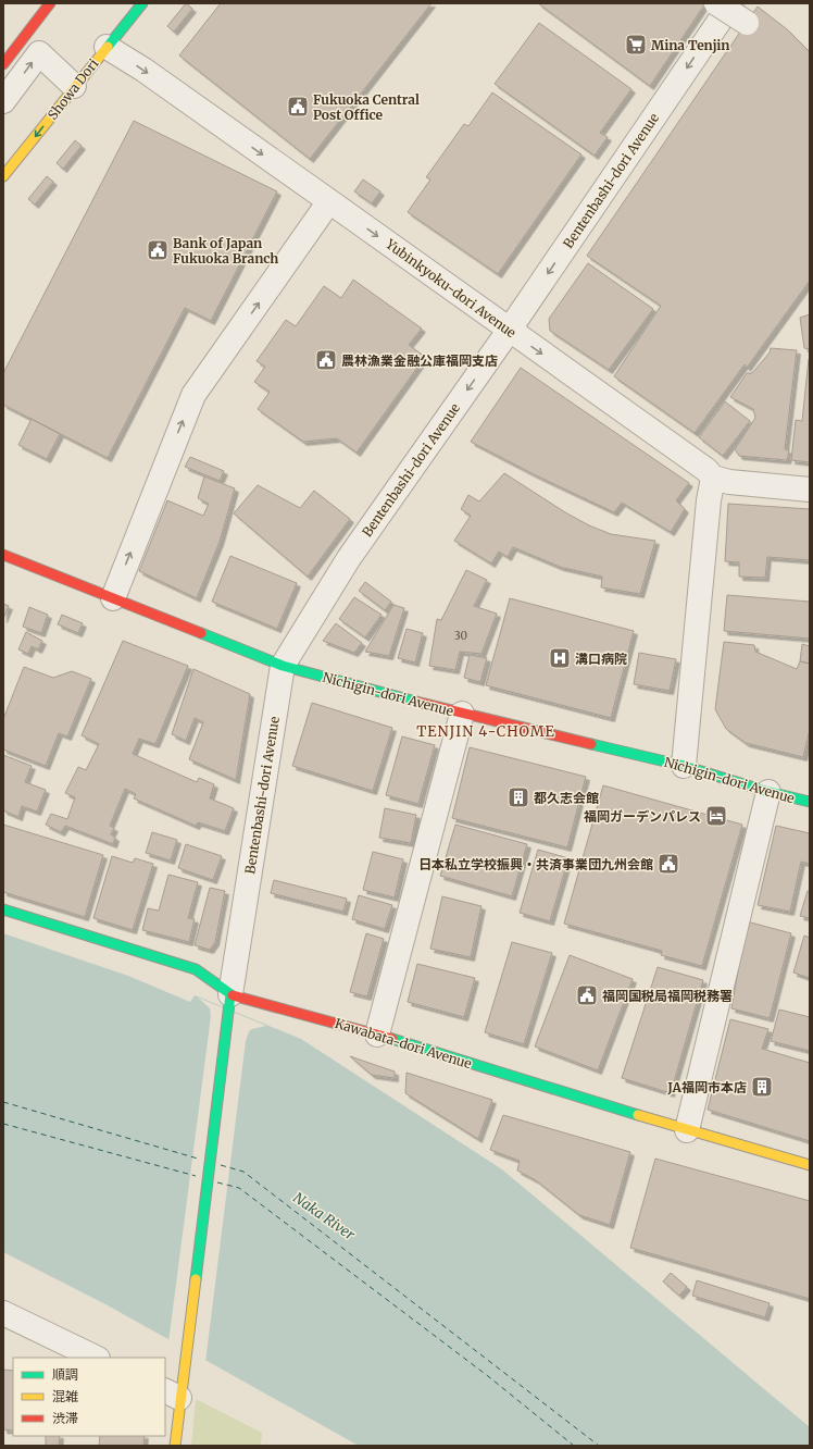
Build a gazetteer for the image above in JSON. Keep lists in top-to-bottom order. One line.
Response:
{"streets":{"street":["Showa Dori","Bentenbashi-dori Avenue","Yubinkyoku-dori Avenue","Nichigin-dori Avenue","Kawabata-dori Avenue"]},"crossings":[["Showa Dori","Yubinkyoku-dori Avenue"],["Bentenbashi-dori Avenue","Yubinkyoku-dori Avenue"],["Bentenbashi-dori Avenue","Nichigin-dori Avenue"],["Bentenbashi-dori Avenue","Kawabata-dori Avenue"]],"one_way":["Showa Dori","Bentenbashi-dori Avenue","Yubinkyoku-dori Avenue"],"districts":["TENJIN 4-CHOME"],"water":["Naka River"],"places":{"supermarket":["Mina Tenjin"],"public building":["Fukuoka Central Post Office","Bank of Japan Fukuoka Branch","農林漁業金融公庫福岡支店","日本私立学校振興・共済事業団九州会館","福岡国税局福岡税務署"],"hospital":["溝口病院"],"building":["都久志会館","JA福岡市本店"],"hotel":["福岡ガーデンパレス"]},"house_numbers":["30"],"legend":["順調","混雑","渋滞"]}
